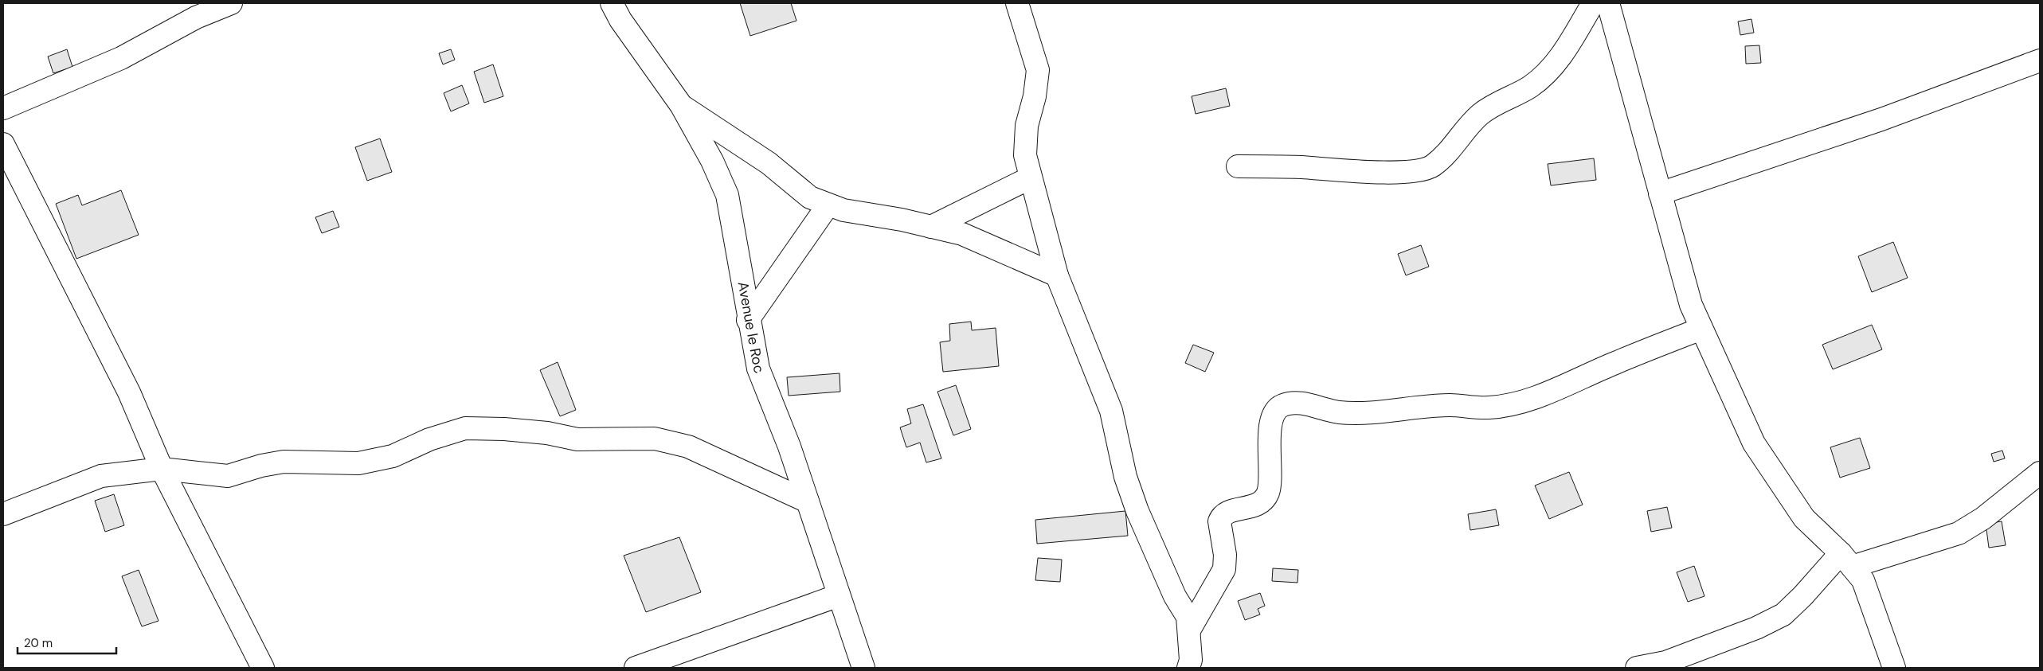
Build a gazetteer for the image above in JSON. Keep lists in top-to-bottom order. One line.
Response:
{"streets":{"street":["Avenue le Roc"]},"scale_bar":"20 m"}
